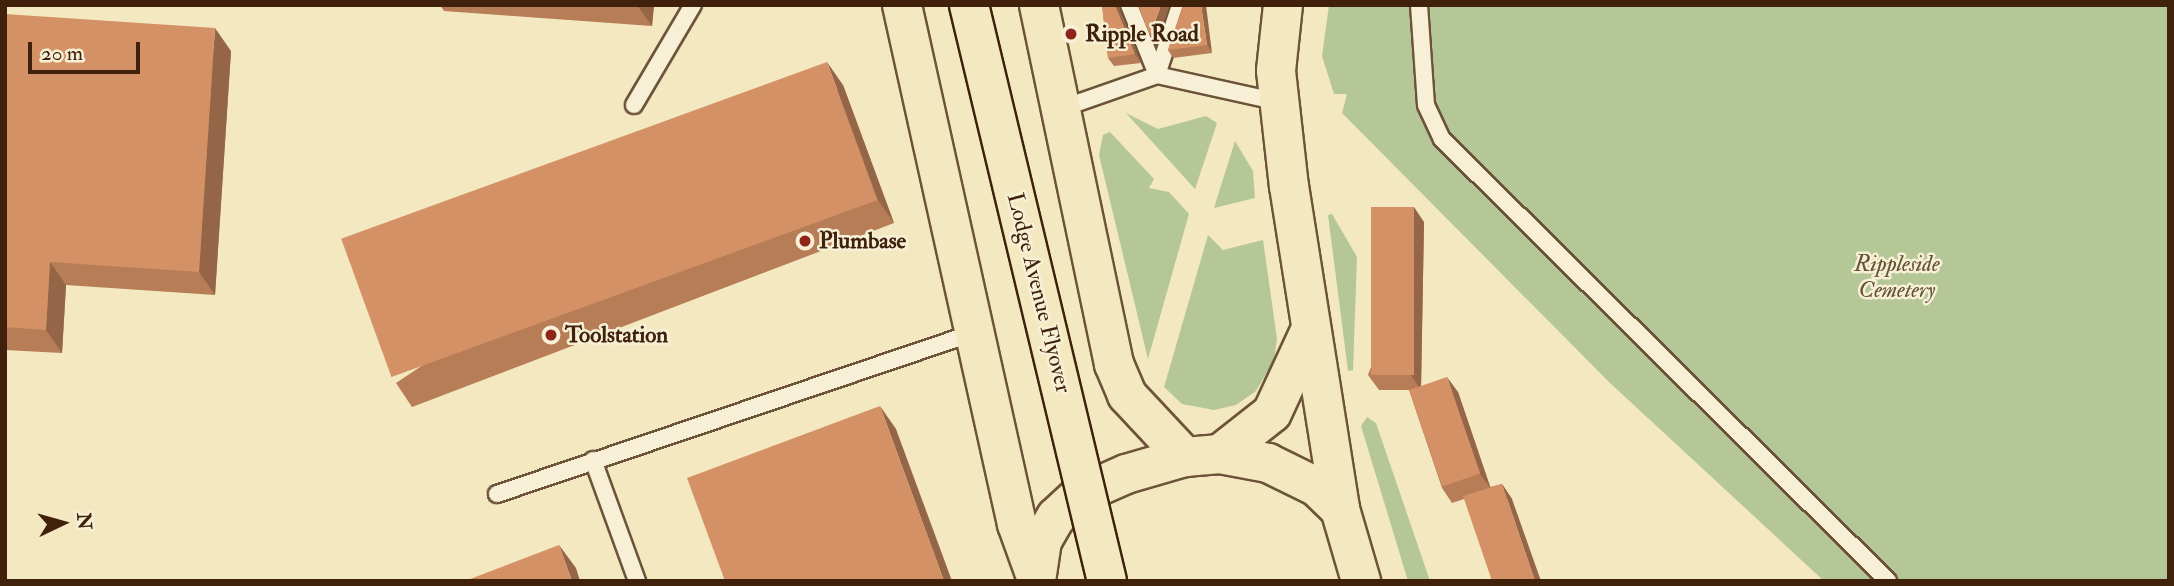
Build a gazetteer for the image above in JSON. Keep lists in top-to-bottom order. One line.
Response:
{"streets":{"main road":["Lodge Avenue Flyover"]},"parks":["Rippleside Cemetery"],"places":["Ripple Road","Plumbase","Toolstation"],"scale_bar":"20 m","north":"right"}
